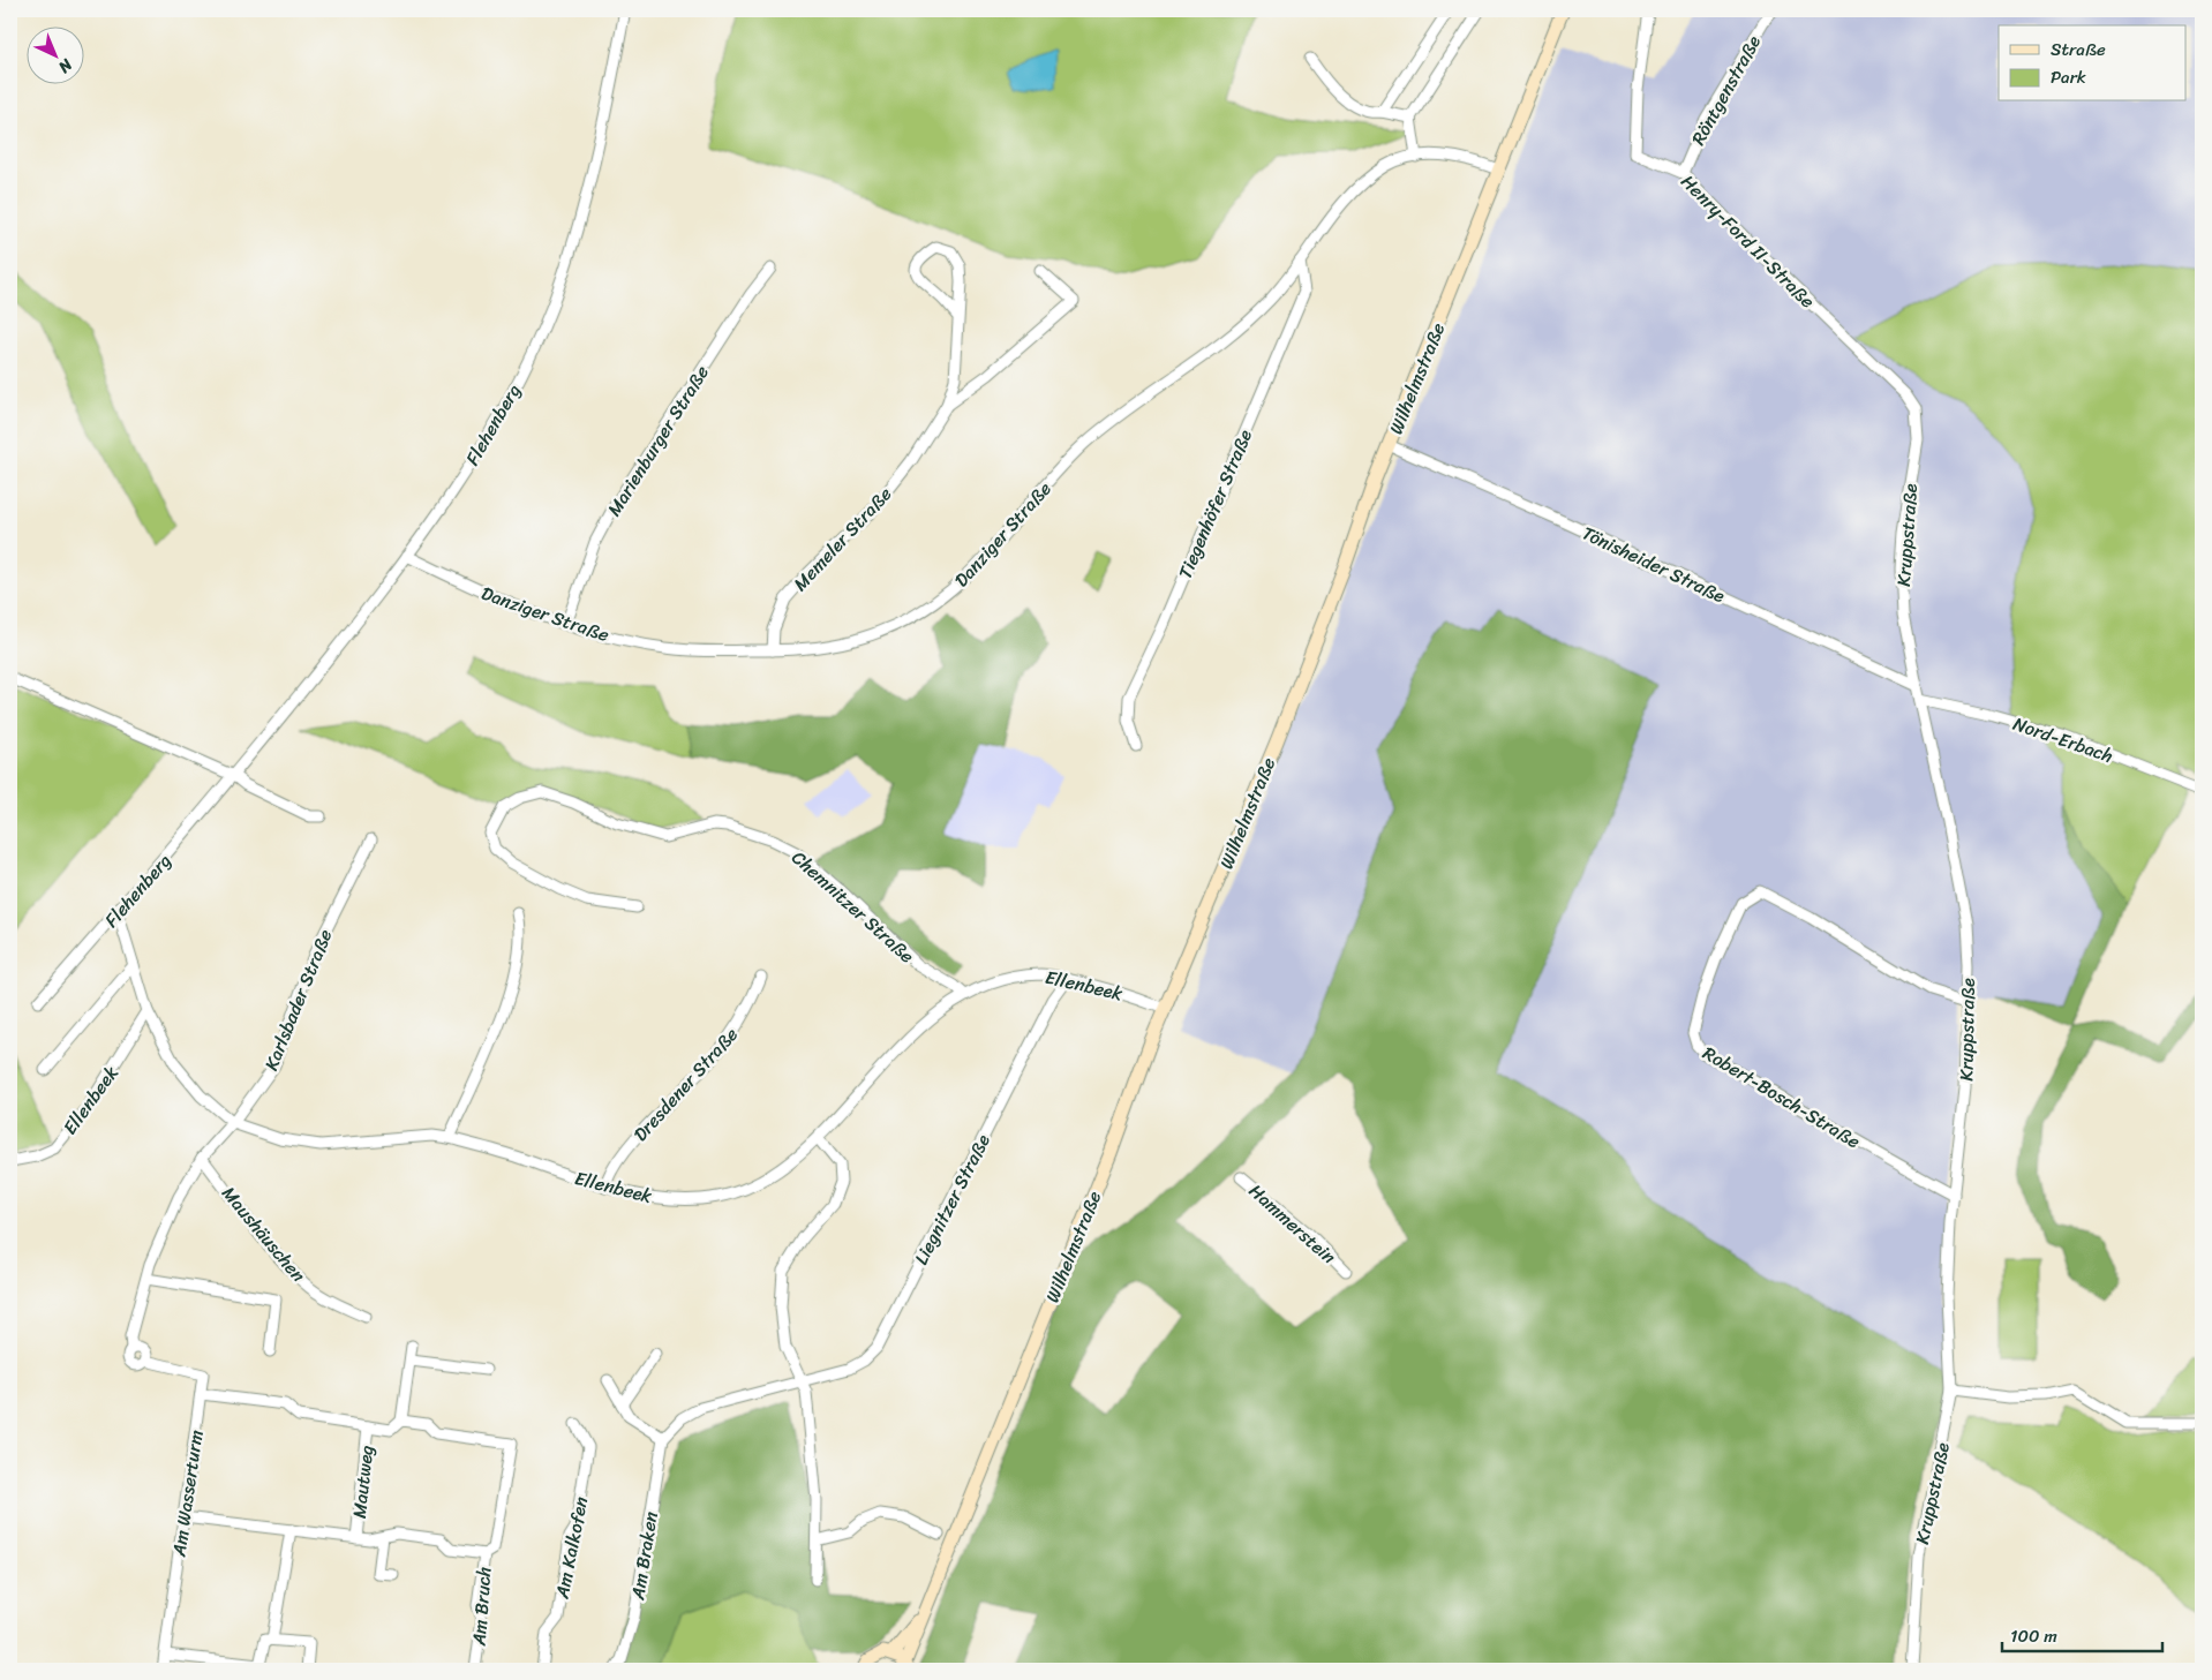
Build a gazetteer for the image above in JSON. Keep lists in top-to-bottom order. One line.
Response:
{"streets":{"main road":["Wilhelmstraße"],"street":["Röntgenstraße","Henry-Ford II-Straße","Flehenberg","Marienburger Straße","Tiegenhöfer Straße","Danziger Straße","Kruppstraße","Memeler Straße","Tönisheider Straße","Nord-Erbach","Chemnitzer Straße","Ellenbeek","Karlsbader Straße","Dresdener Straße","Robert-Bosch-Straße","Liegnitzer Straße","Hammerstein","Maushäuschen","Mautweg","Am Wasserturm","Am Kalkofen","Am Braken","Am Bruch"]},"crossings":[["Röntgenstraße","Henry-Ford II-Straße"],["Henry-Ford II-Straße","Kruppstraße"],["Wilhelmstraße","Danziger Straße"],["Wilhelmstraße","Tönisheider Straße"],["Wilhelmstraße","Ellenbeek"],["Flehenberg","Danziger Straße"],["Flehenberg","Ellenbeek"],["Marienburger Straße","Danziger Straße"],["Tiegenhöfer Straße","Danziger Straße"],["Danziger Straße","Memeler Straße"],["Kruppstraße","Tönisheider Straße"],["Kruppstraße","Nord-Erbach"],["Kruppstraße","Robert-Bosch-Straße"],["Chemnitzer Straße","Ellenbeek"],["Ellenbeek","Karlsbader Straße"],["Ellenbeek","Dresdener Straße"],["Ellenbeek","Liegnitzer Straße"],["Mautweg","Am Wasserturm"],["Mautweg","Am Bruch"]],"legend":["Straße","Park"],"scale_bar":"100 m","north":"bottom right"}
